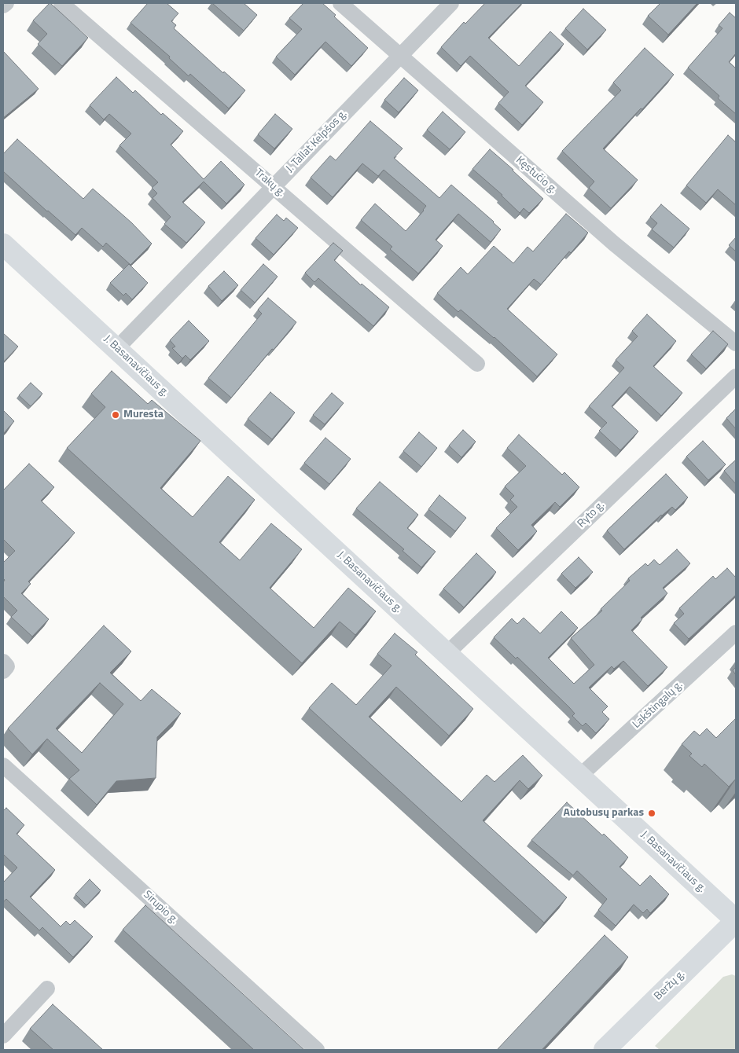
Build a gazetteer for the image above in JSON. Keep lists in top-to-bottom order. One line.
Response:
{"streets":{"main road":["J. Basanavičiaus g.","Beržų g."],"street":["J. Tallat Kelpšos g.","Kęstučio g.","Trakų g.","Ryto g.","Lakštingalų g.","Sirupio g."]},"crossings":[["J. Tallat Kelpšos g.","Kęstučio g."],["J. Tallat Kelpšos g.","Trakų g."],["J. Tallat Kelpšos g.","J. Basanavičiaus g."],["J. Basanavičiaus g.","Ryto g."],["J. Basanavičiaus g.","Lakštingalų g."],["J. Basanavičiaus g.","Beržų g."]],"places":["Muresta","Autobusų parkas"]}
